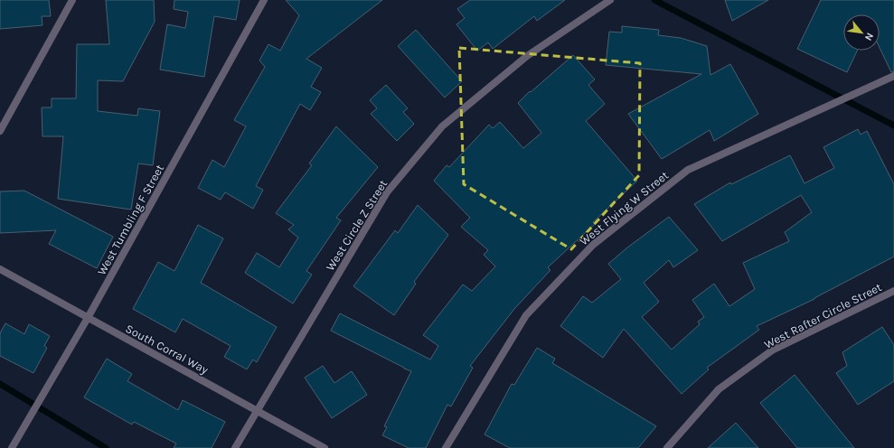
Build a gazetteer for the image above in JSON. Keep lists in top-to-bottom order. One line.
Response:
{"streets":{"street":["West Flying W Street","West Tumbling F Street","West Circle Z Street","West Rafter Circle Street","South Corral Way"]},"crossings":[["West Tumbling F Street","South Corral Way"],["West Circle Z Street","South Corral Way"]],"north":"bottom right"}
